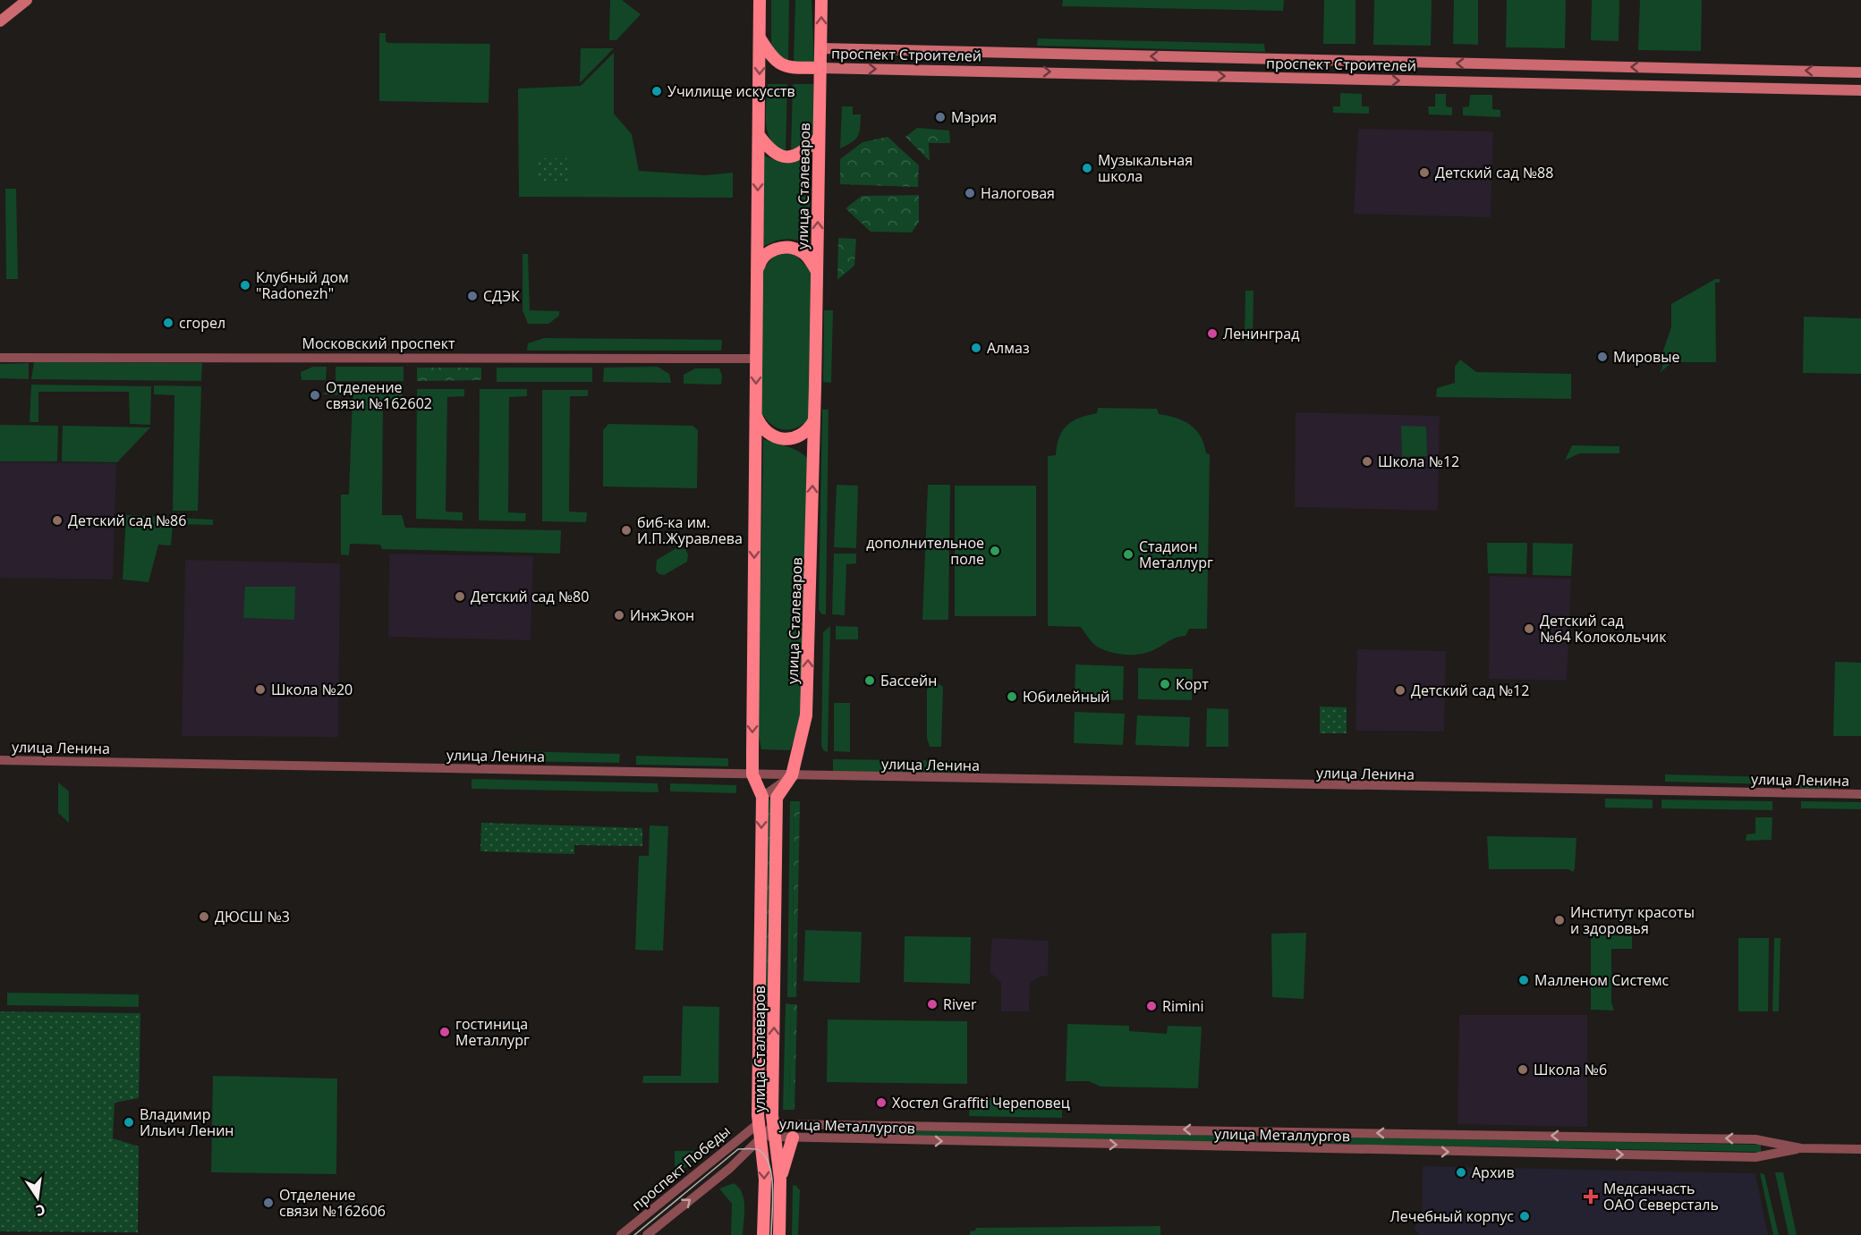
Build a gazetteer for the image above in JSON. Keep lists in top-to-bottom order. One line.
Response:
{"streets":{"main road":["проспект Строителей","улица Сталеваров"],"street":["Московский проспект","улица Ленина","улица Металлургов","проспект Победы"]},"crossings":[["проспект Строителей","улица Сталеваров"],["улица Сталеваров","Московский проспект"],["улица Сталеваров","улица Ленина"],["улица Сталеваров","улица Металлургов"],["улица Сталеваров","проспект Победы"],["улица Металлургов","проспект Победы"]],"places":{"other":["Училище искусств","Мэрия","Музыкальная школа","Детский сад №88","Налоговая","Клубный дом \"Radonezh\"","СДЭК","сгорел","Ленинград","Алмаз","Мировые","Отделение связи №162602","Школа №12","Детский сад №86","биб-ка им. И.П.Журавлева","дополнительное поле","Стадион Металлург","Детский сад №80","ИнжЭкон","Детский сад №64 Колокольчик","Бассейн","Корт","Школа №20","Детский сад №12","Юбилейный","ДЮСШ №3","Институт красоты и здоровья","Малленом Системс","River","Rimini","гостиница Металлург","Школа №6","Хостел Graffiti Череповец","Владимир Ильич Ленин","Архив","Отделение связи №162606","Лечебный корпус"],"health":["Медсанчасть ОАО Северсталь"]},"north":"bottom"}
